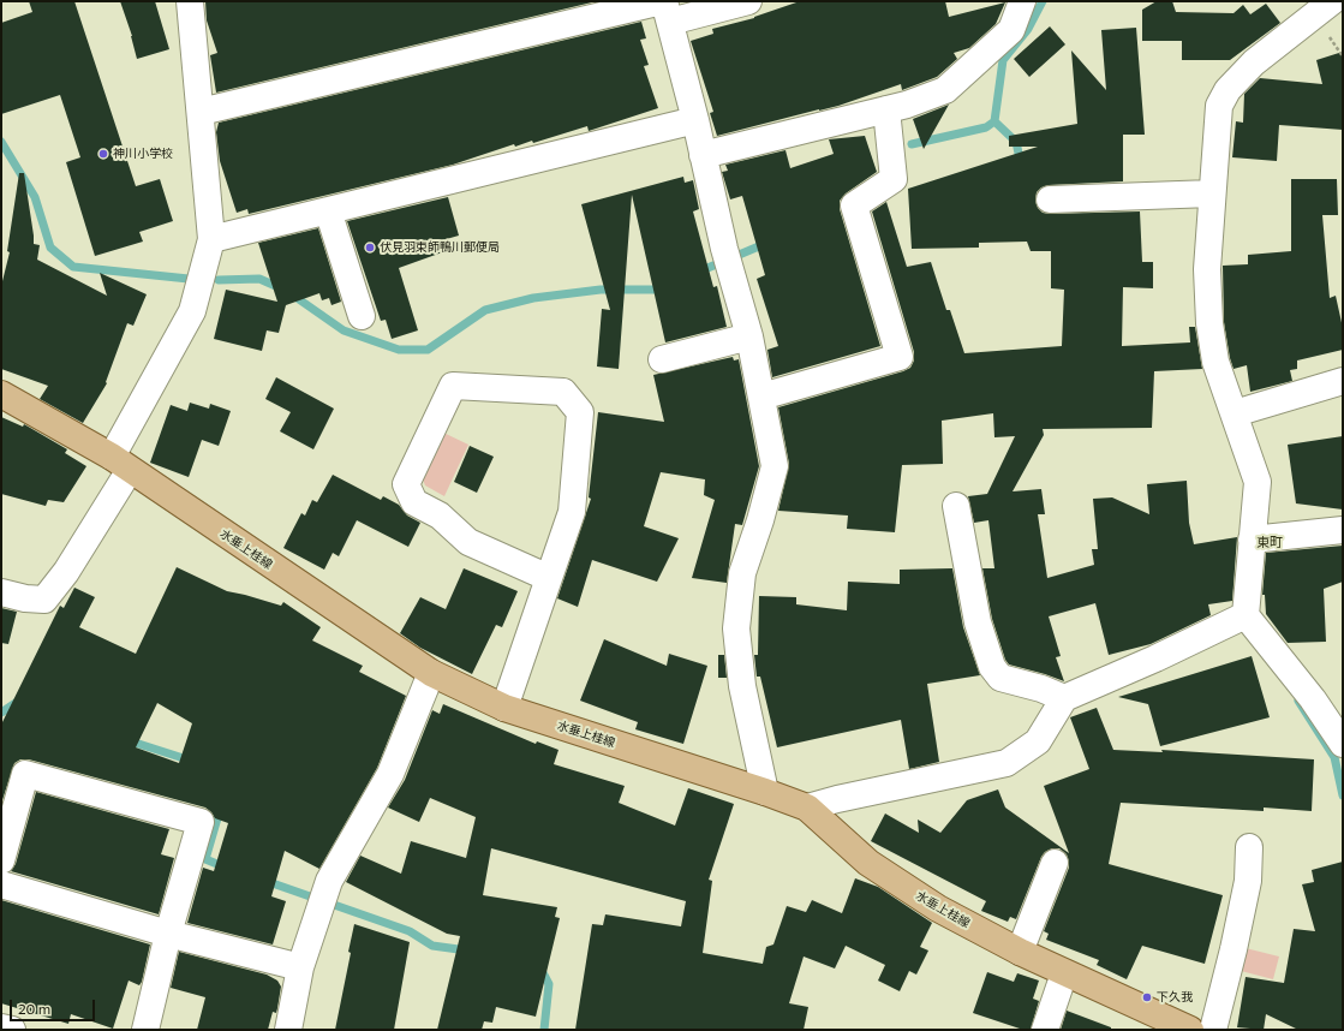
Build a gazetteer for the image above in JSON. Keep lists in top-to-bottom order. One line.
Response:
{"streets":{"main road":["水垂上桂線"]},"districts":["東町"],"places":["神川小学校","伏見羽束師鴨川郵便局","下久我"],"scale_bar":"20 m"}
